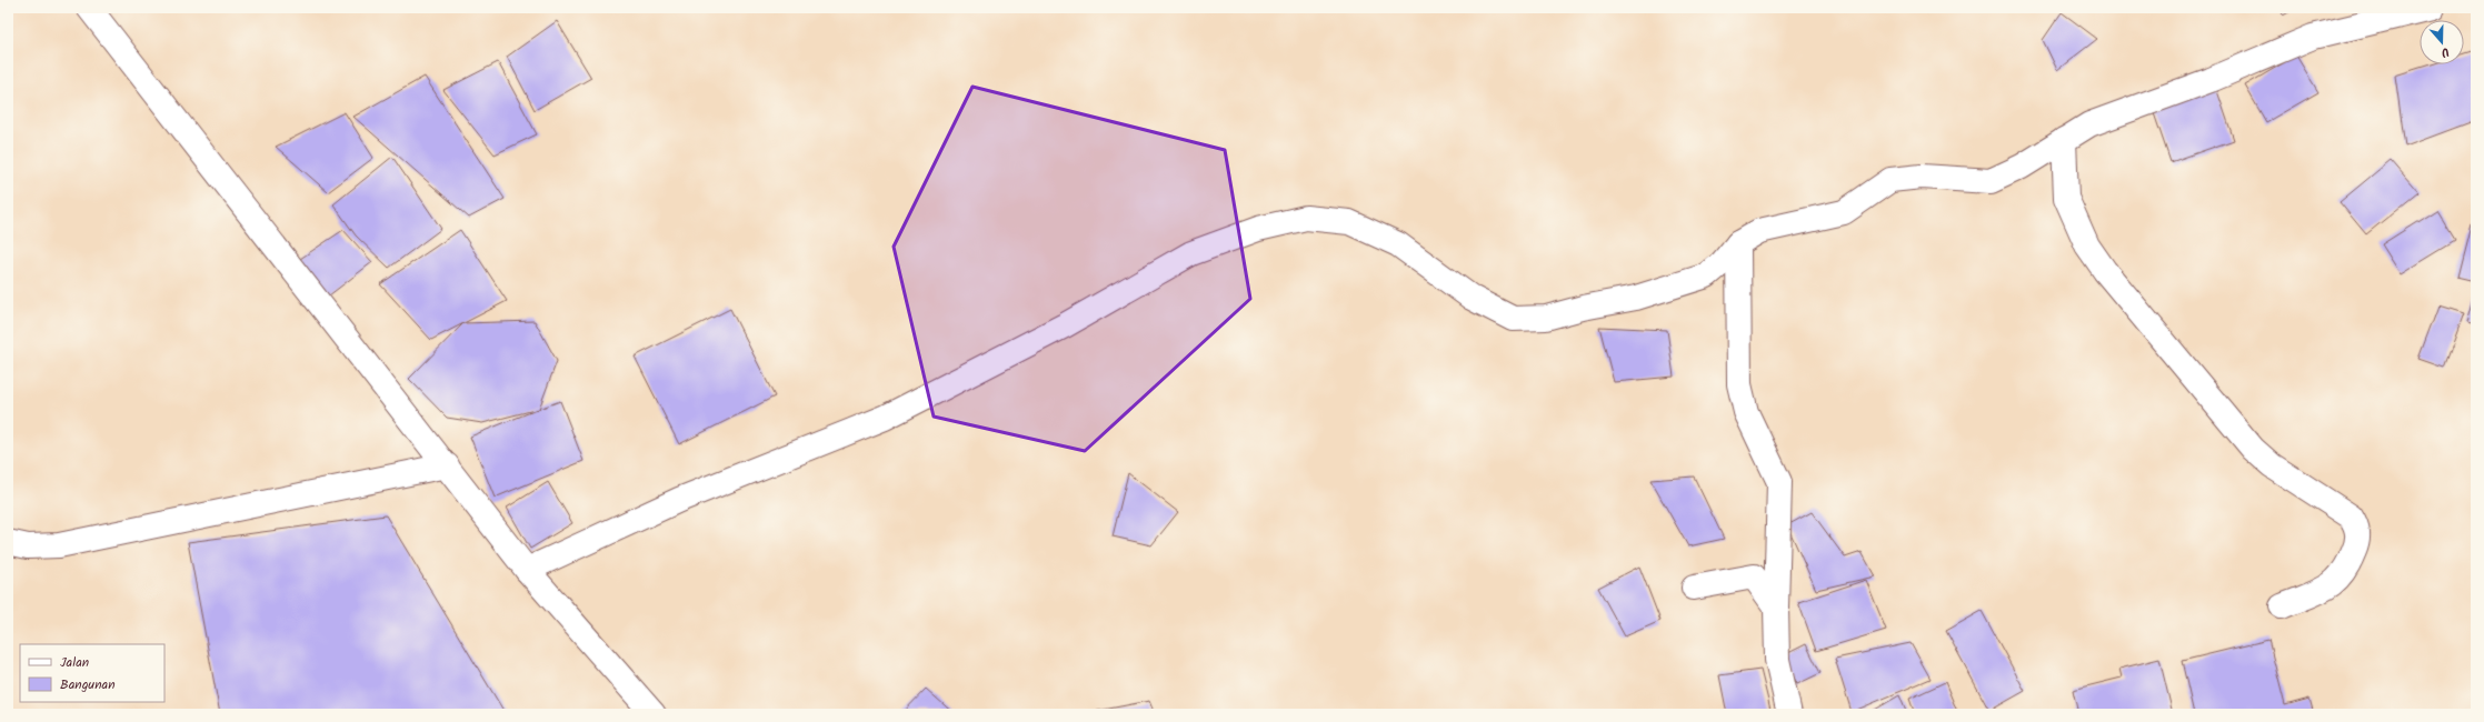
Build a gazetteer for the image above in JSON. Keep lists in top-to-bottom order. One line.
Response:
{"legend":["Jalan","Bangunan"],"north":"bottom"}
